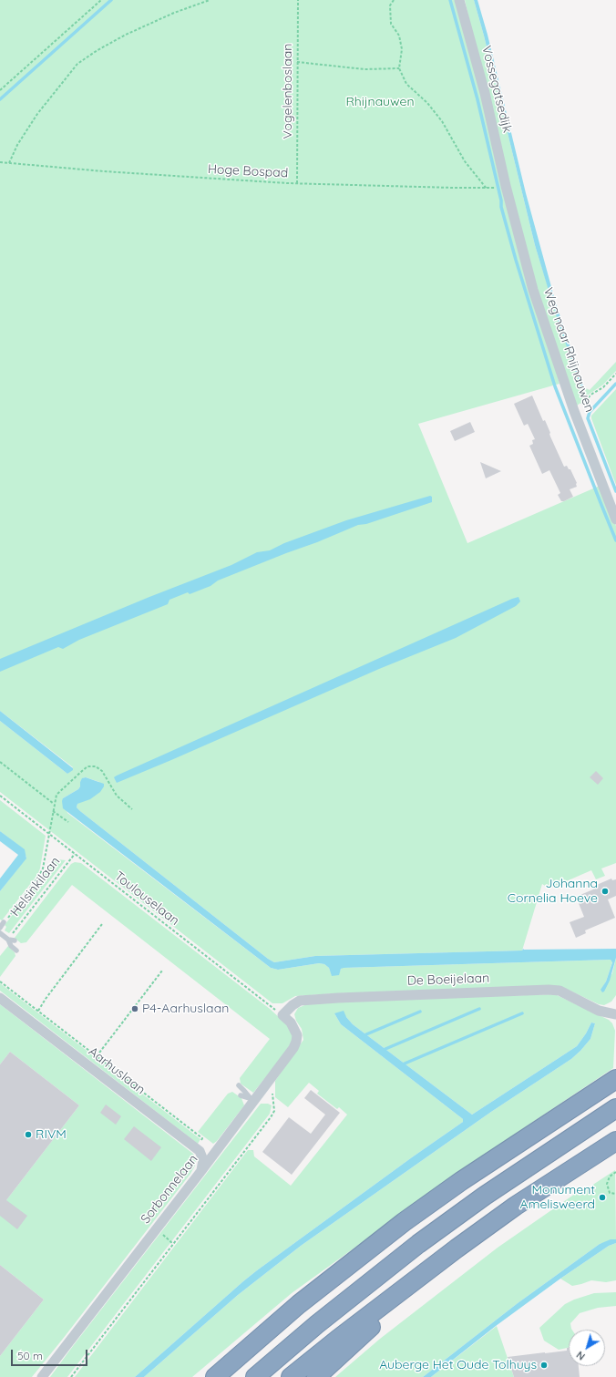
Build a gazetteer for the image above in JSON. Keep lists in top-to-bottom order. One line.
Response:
{"streets":{"street":["Vossegatsedijk","Weg naar Rhijnauwen","De Boeijelaan","Aarhuslaan","Sorbonnelaan"],"lane":["Helsinkilaan"],"path":["Vogelenboslaan","Hoge Bospad","Toulouselaan"]},"crossings":[["Vossegatsedijk","Weg naar Rhijnauwen"],["Vogelenboslaan","Hoge Bospad"],["Helsinkilaan","Toulouselaan"],["Toulouselaan","De Boeijelaan"],["Toulouselaan","Sorbonnelaan"],["De Boeijelaan","Sorbonnelaan"],["Aarhuslaan","Sorbonnelaan"]],"parks":["Rhijnauwen"],"places":["Johanna Cornelia Hoeve","P4-Aarhuslaan","RIVM","Monument Amelisweerd","Auberge Het Oude Tolhuys"],"scale_bar":"50 m","north":"bottom left"}
